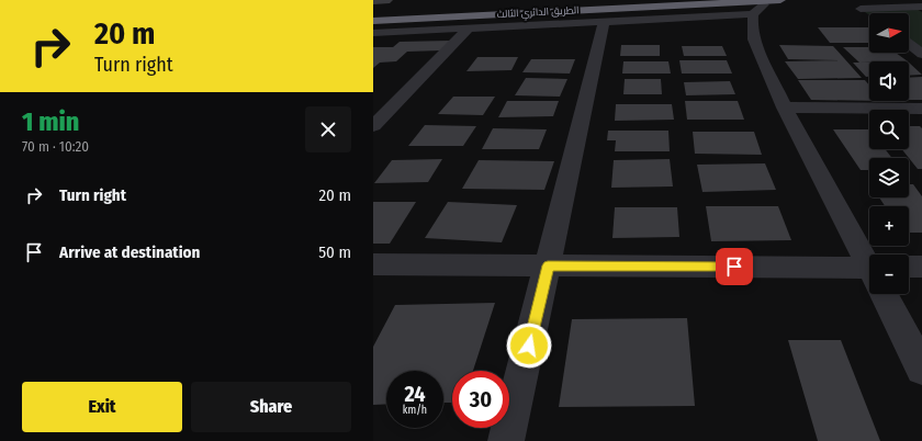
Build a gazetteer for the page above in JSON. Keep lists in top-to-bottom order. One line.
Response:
{"streets":{"highway":["الطريق الدائري الثالث"]},"north":"right","page":{"turn":["20 m","Turn right"],"map_buttons":["+","−"],"heading":["1 min","70 m · 10:20"],"list":[{"name":"Turn right","value":"20 m"},{"name":"Arrive at destination","value":"50 m"}],"speed":"24 km/h","limit":"30","buttons":["Exit","Share"]}}
